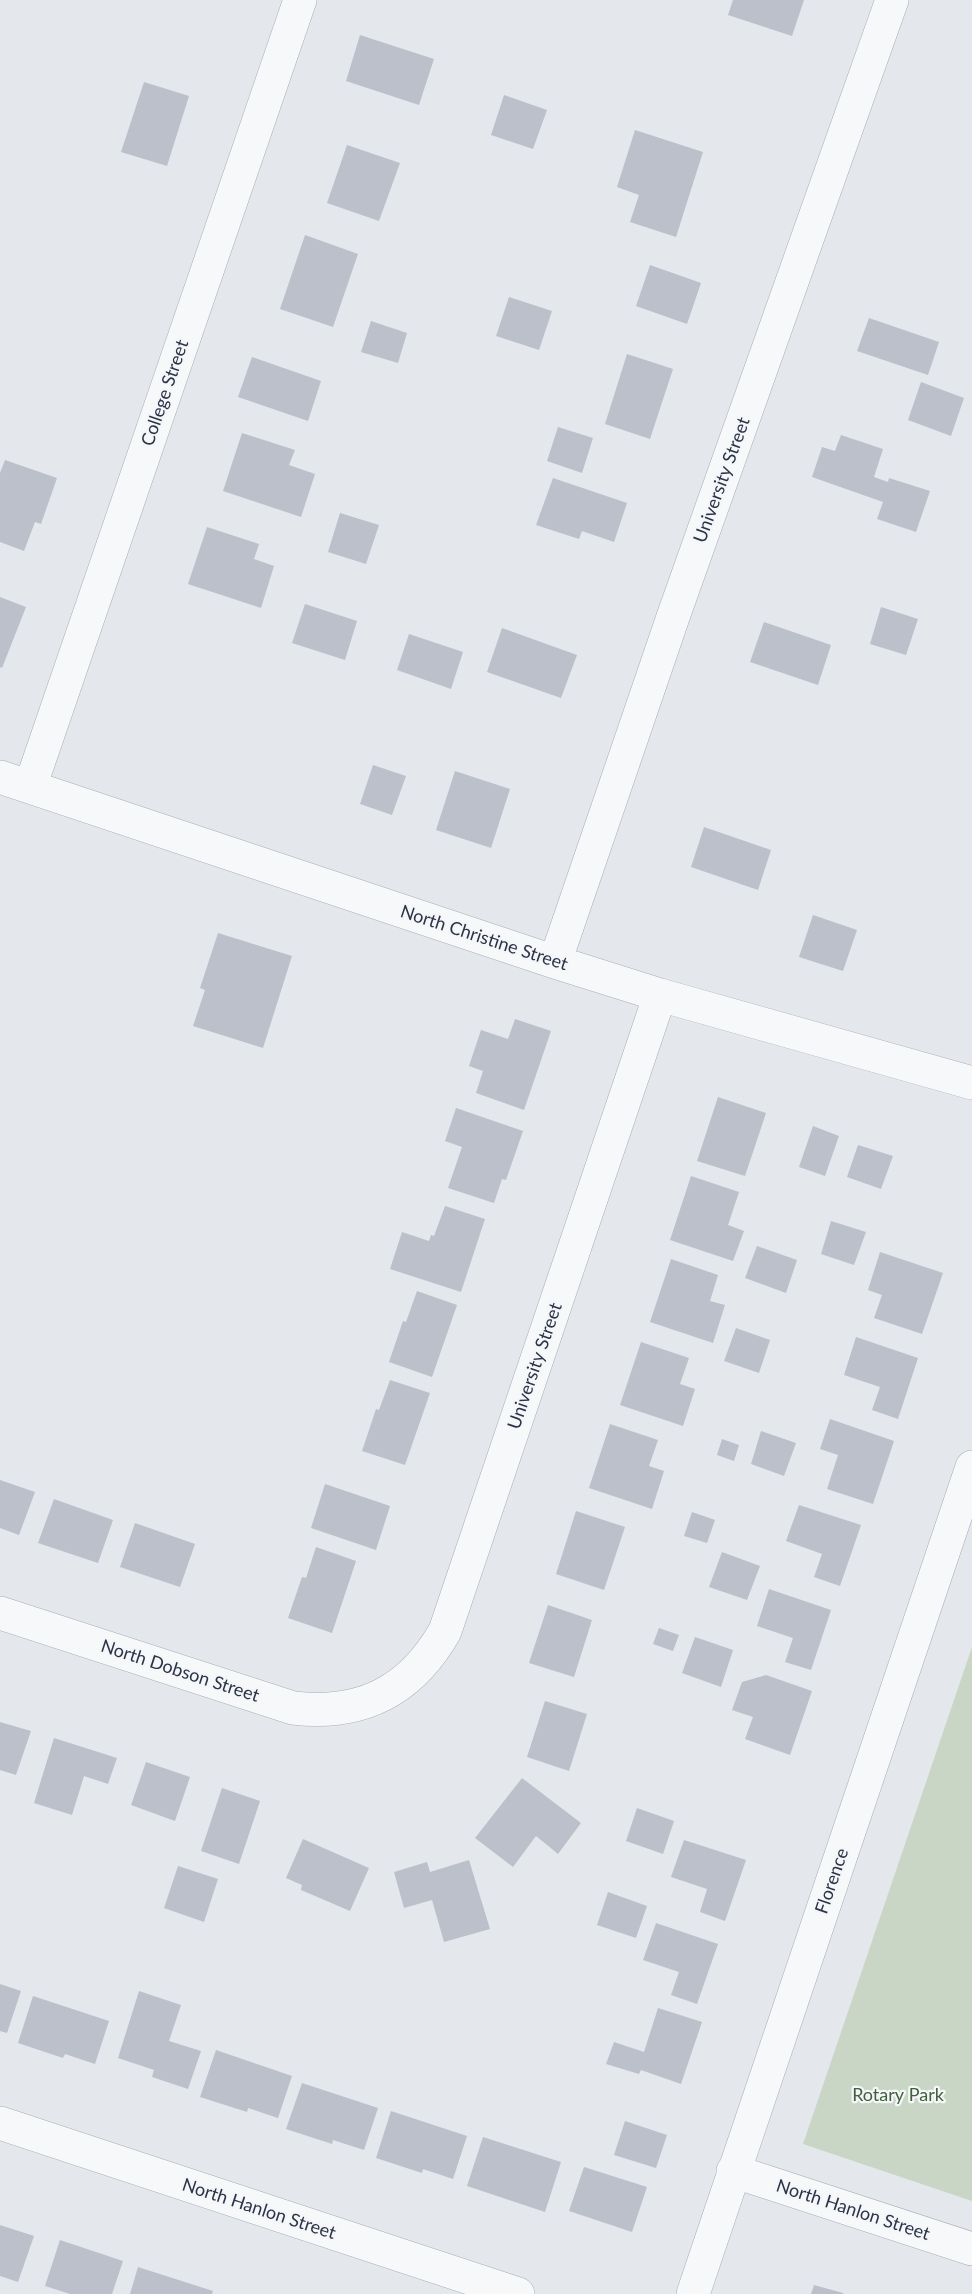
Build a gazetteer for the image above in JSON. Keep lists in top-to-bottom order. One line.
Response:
{"streets":{"street":["College Street","University Street","North Christine Street","North Dobson Street","Florence","North Hanlon Street"]},"crossings":[["College Street","North Christine Street"],["University Street","North Christine Street"],["University Street","North Dobson Street"],["Florence","North Hanlon Street"]],"parks":["Rotary Park"]}
